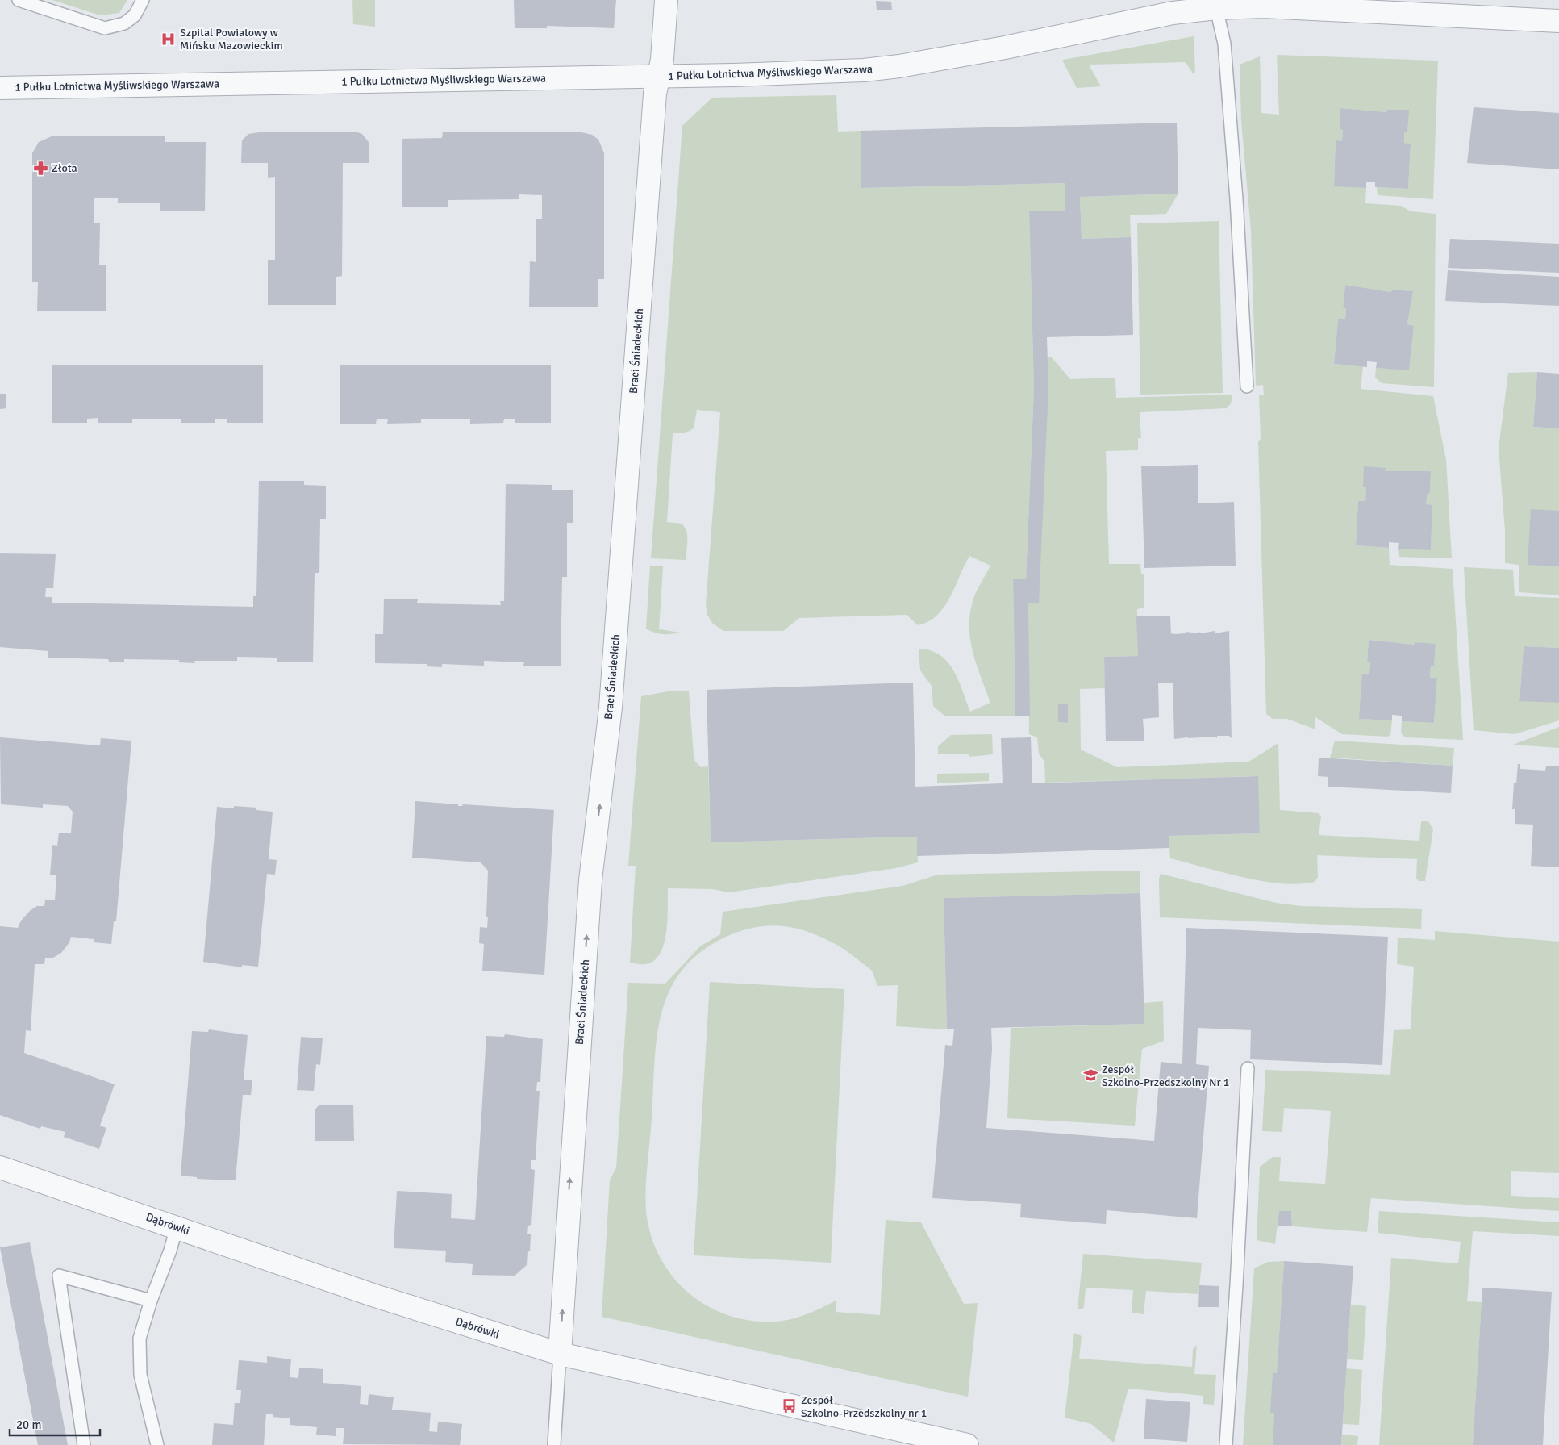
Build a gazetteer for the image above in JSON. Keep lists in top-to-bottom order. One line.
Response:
{"streets":{"street":["1 Pułku Lotnictwa Myśliwskiego Warszawa","Braci Śniadeckich","Dąbrówki"]},"crossings":[["1 Pułku Lotnictwa Myśliwskiego Warszawa","Braci Śniadeckich"],["Braci Śniadeckich","Dąbrówki"]],"one_way":["Braci Śniadeckich"],"places":{"hospital":["Szpital Powiatowy w Mińsku Mazowieckim"],"pharmacy":["Złota"],"school or university":["Zespół Szkolno-Przedszkolny Nr 1"],"bus stop":["Zespół Szkolno-Przedszkolny nr 1"]},"scale_bar":"20 m"}
